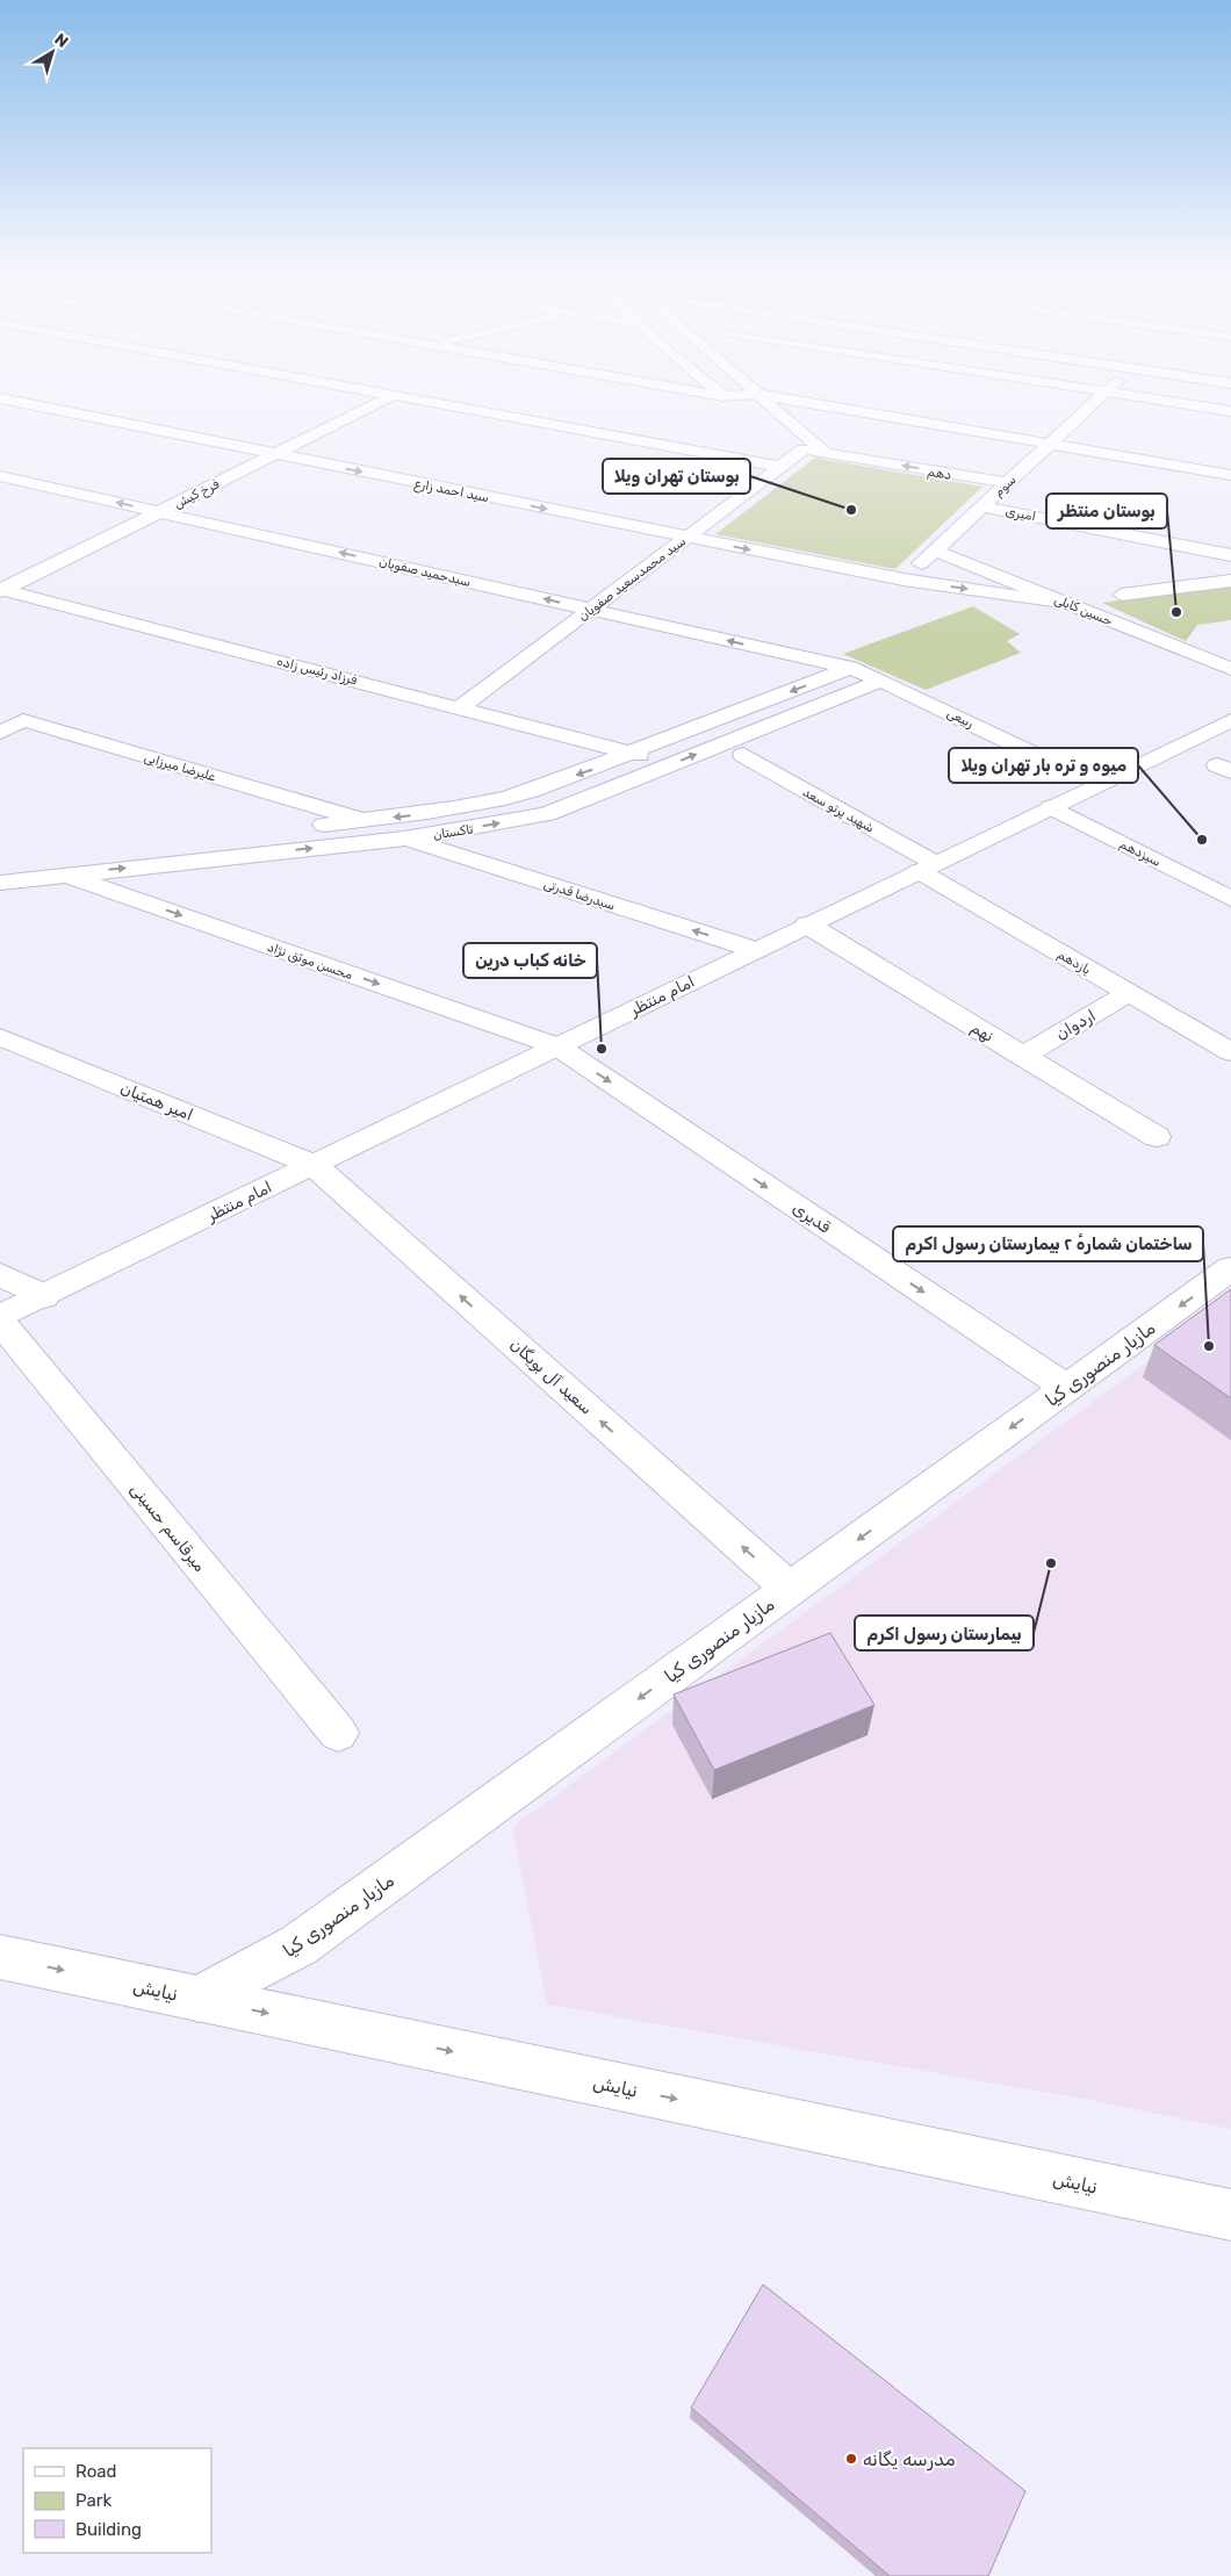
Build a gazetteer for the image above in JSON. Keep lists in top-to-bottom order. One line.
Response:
{"streets":{"main road":["دهم","سوم","سید احمد زارع","فرخ کیش","امیری","سیدحمید صفویان","سید محمدسعید صفویان","حسین کابلی","فرزاد رئیس زاده","ربیعی","علیرضا میرزایی","شهید پرتو سعد","تاکستان","سیزدهم","سیدرضا قدرتی","محسن موثق نژاد","یازدهم","امام منتظر","اردوان","نهم","امیر همتیان","قدیری","مازیار منصوری کیا","سعید آل بویگان","میرقاسم حسینی","نیایش"]},"crossings":[["دهم","سوم"],["دهم","سید محمدسعید صفویان"],["سوم","سید احمد زارع"],["سوم","امیری"],["سوم","حسین کابلی"],["سید احمد زارع","فرخ کیش"],["سید احمد زارع","سید محمدسعید صفویان"],["سید احمد زارع","حسین کابلی"],["فرخ کیش","سیدحمید صفویان"],["فرخ کیش","فرزاد رئیس زاده"],["سیدحمید صفویان","سید محمدسعید صفویان"],["سیدحمید صفویان","ربیعی"],["سیدحمید صفویان","تاکستان"],["سید محمدسعید صفویان","فرزاد رئیس زاده"],["فرزاد رئیس زاده","تاکستان"],["ربیعی","تاکستان"],["علیرضا میرزایی","تاکستان"],["شهید پرتو سعد","یازدهم"],["شهید پرتو سعد","امام منتظر"],["تاکستان","سیدرضا قدرتی"],["تاکستان","محسن موثق نژاد"],["سیزدهم","امام منتظر"],["سیدرضا قدرتی","امام منتظر"],["محسن موثق نژاد","امام منتظر"],["محسن موثق نژاد","قدیری"],["یازدهم","امام منتظر"],["یازدهم","اردوان"],["امام منتظر","نهم"],["امام منتظر","امیر همتیان"],["امام منتظر","قدیری"],["امام منتظر","سعید آل بویگان"],["امام منتظر","میرقاسم حسینی"],["اردوان","نهم"],["امیر همتیان","سعید آل بویگان"],["قدیری","مازیار منصوری کیا"],["مازیار منصوری کیا","سعید آل بویگان"],["مازیار منصوری کیا","نیایش"]],"one_way":["سیدرضا قدرتی","محسن موثق نژاد","قدیری","مازیار منصوری کیا","سعید آل بویگان","نیایش"],"places":["بوستان تهران ویلا","بوستان منتظر","میوه و تره بار تهران ویلا","خانه کباب درین","ساختمان شمارهٔ ۲ بیمارستان رسول اکرم","بیمارستان رسول اکرم","مدرسه یگانه"],"legend":["Road","Park","Building"],"north":"top right"}
